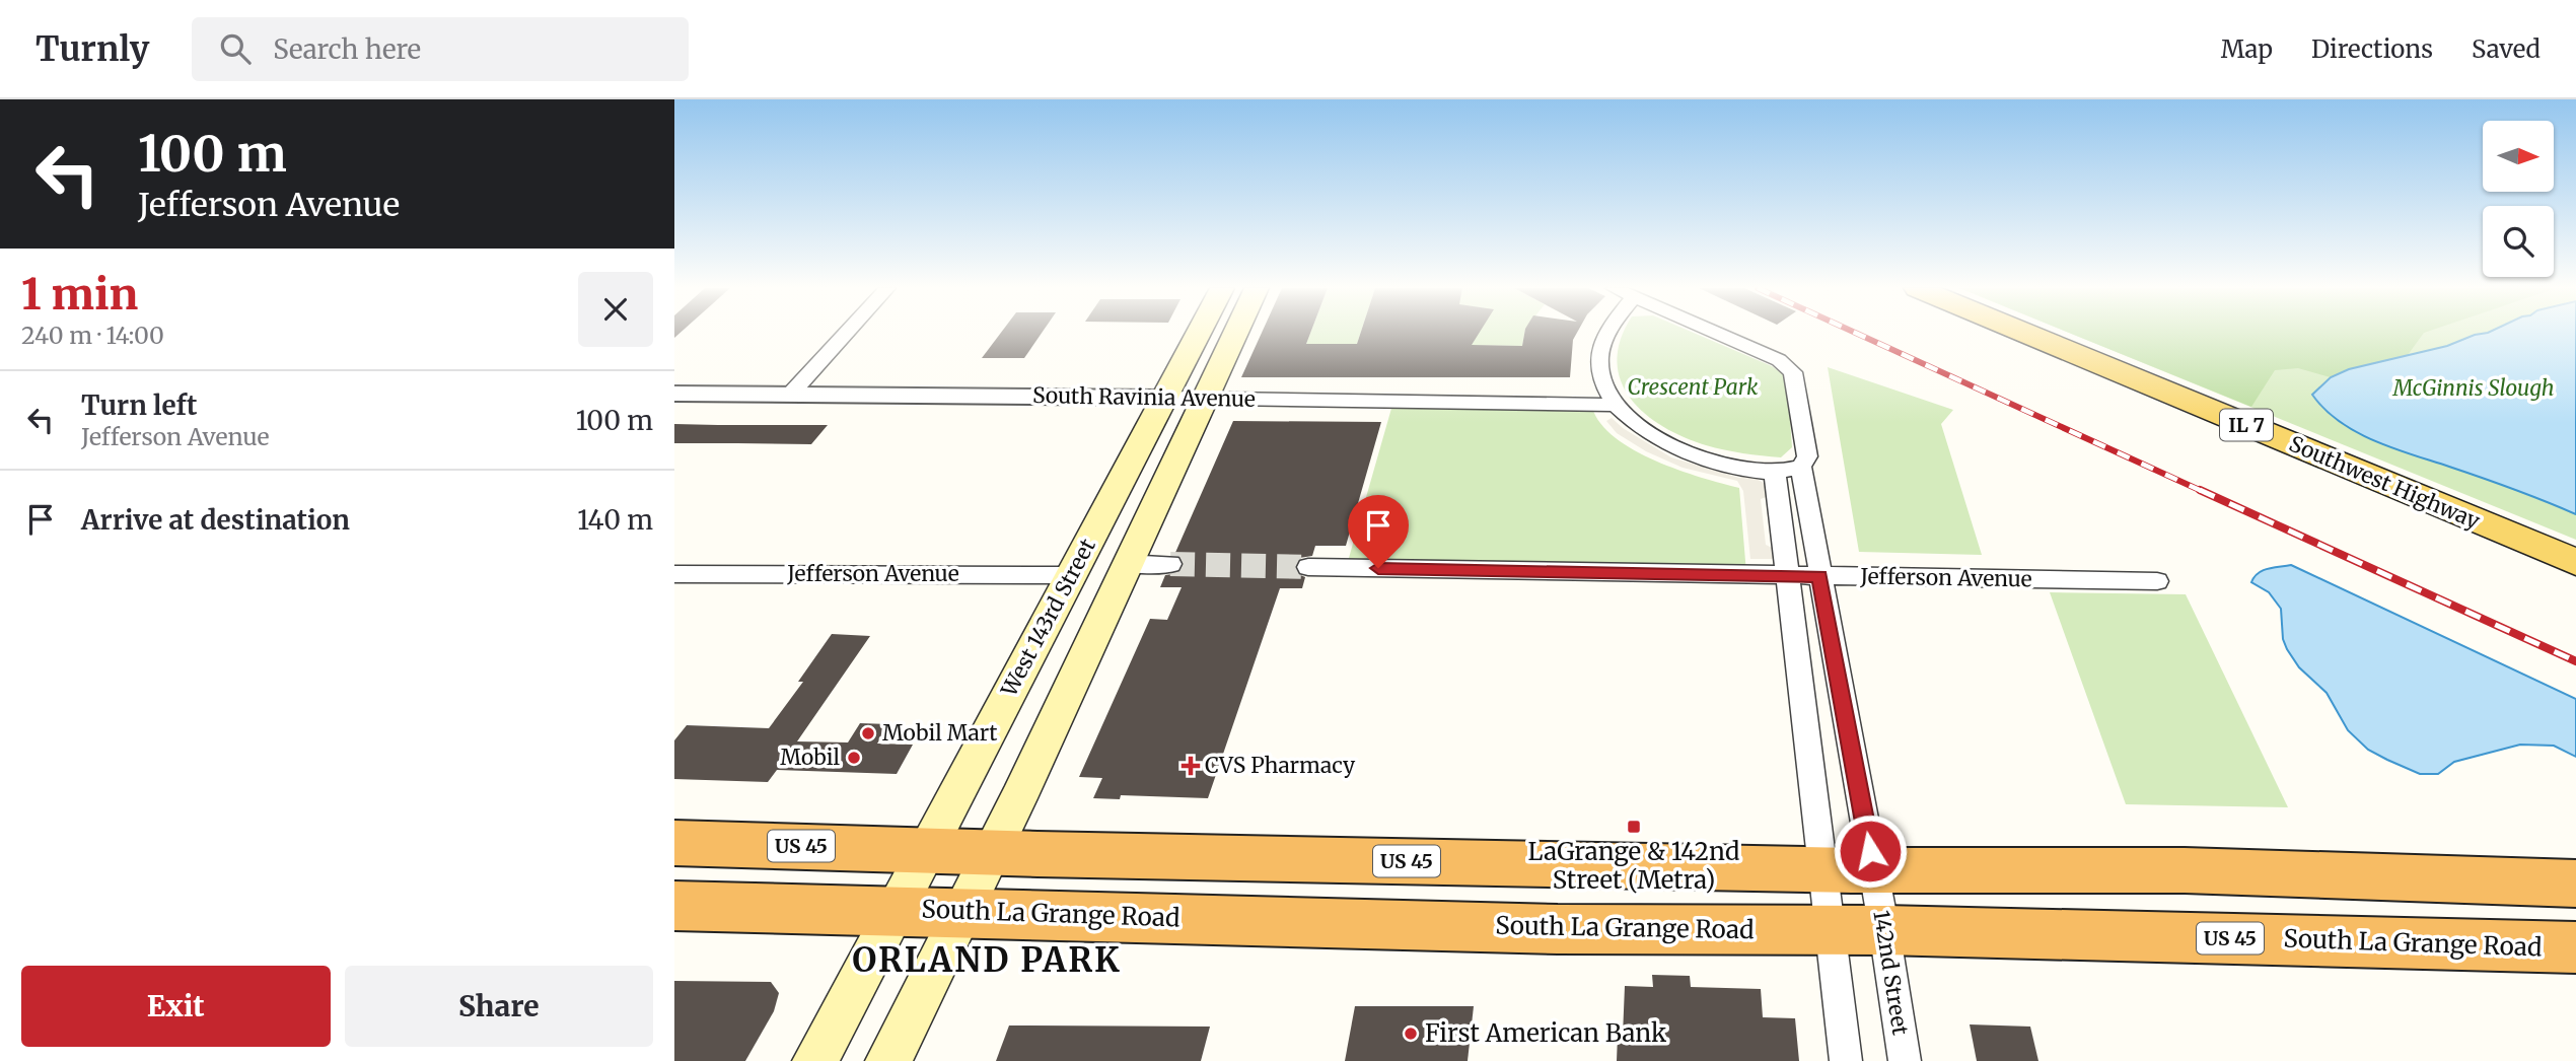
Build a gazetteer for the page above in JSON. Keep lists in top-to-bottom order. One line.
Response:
{"streets":{"highway":["US 45","South La Grange Road"],"main road":["IL 7","Southwest Highway","West 143rd Street"],"street":["South Ravinia Avenue","Jefferson Avenue","142nd Street"]},"crossings":[["South Ravinia Avenue","West 143rd Street"],["Jefferson Avenue","West 143rd Street"],["Jefferson Avenue","142nd Street"],["West 143rd Street","US 45"],["West 143rd Street","South La Grange Road"],["US 45","142nd Street"],["South La Grange Road","142nd Street"]],"districts":["ORLAND PARK"],"parks":["Crescent Park","McGinnis Slough"],"places":{"other":["Mobil Mart","Mobil","First American Bank"],"health":["CVS Pharmacy"],"transit":["LaGrange & 142nd Street (Metra)"]},"north":"right","page":{"header":"Turnly","search":"Search here","nav":["Map","Directions","Saved"],"turn":["100 m","Jefferson Avenue"],"heading":["1 min","240 m · 14:00"],"list":[{"name":"Turn left","note":"Jefferson Avenue","value":"100 m"},{"name":"Arrive at destination","value":"140 m"}],"buttons":["Exit","Share"]}}
